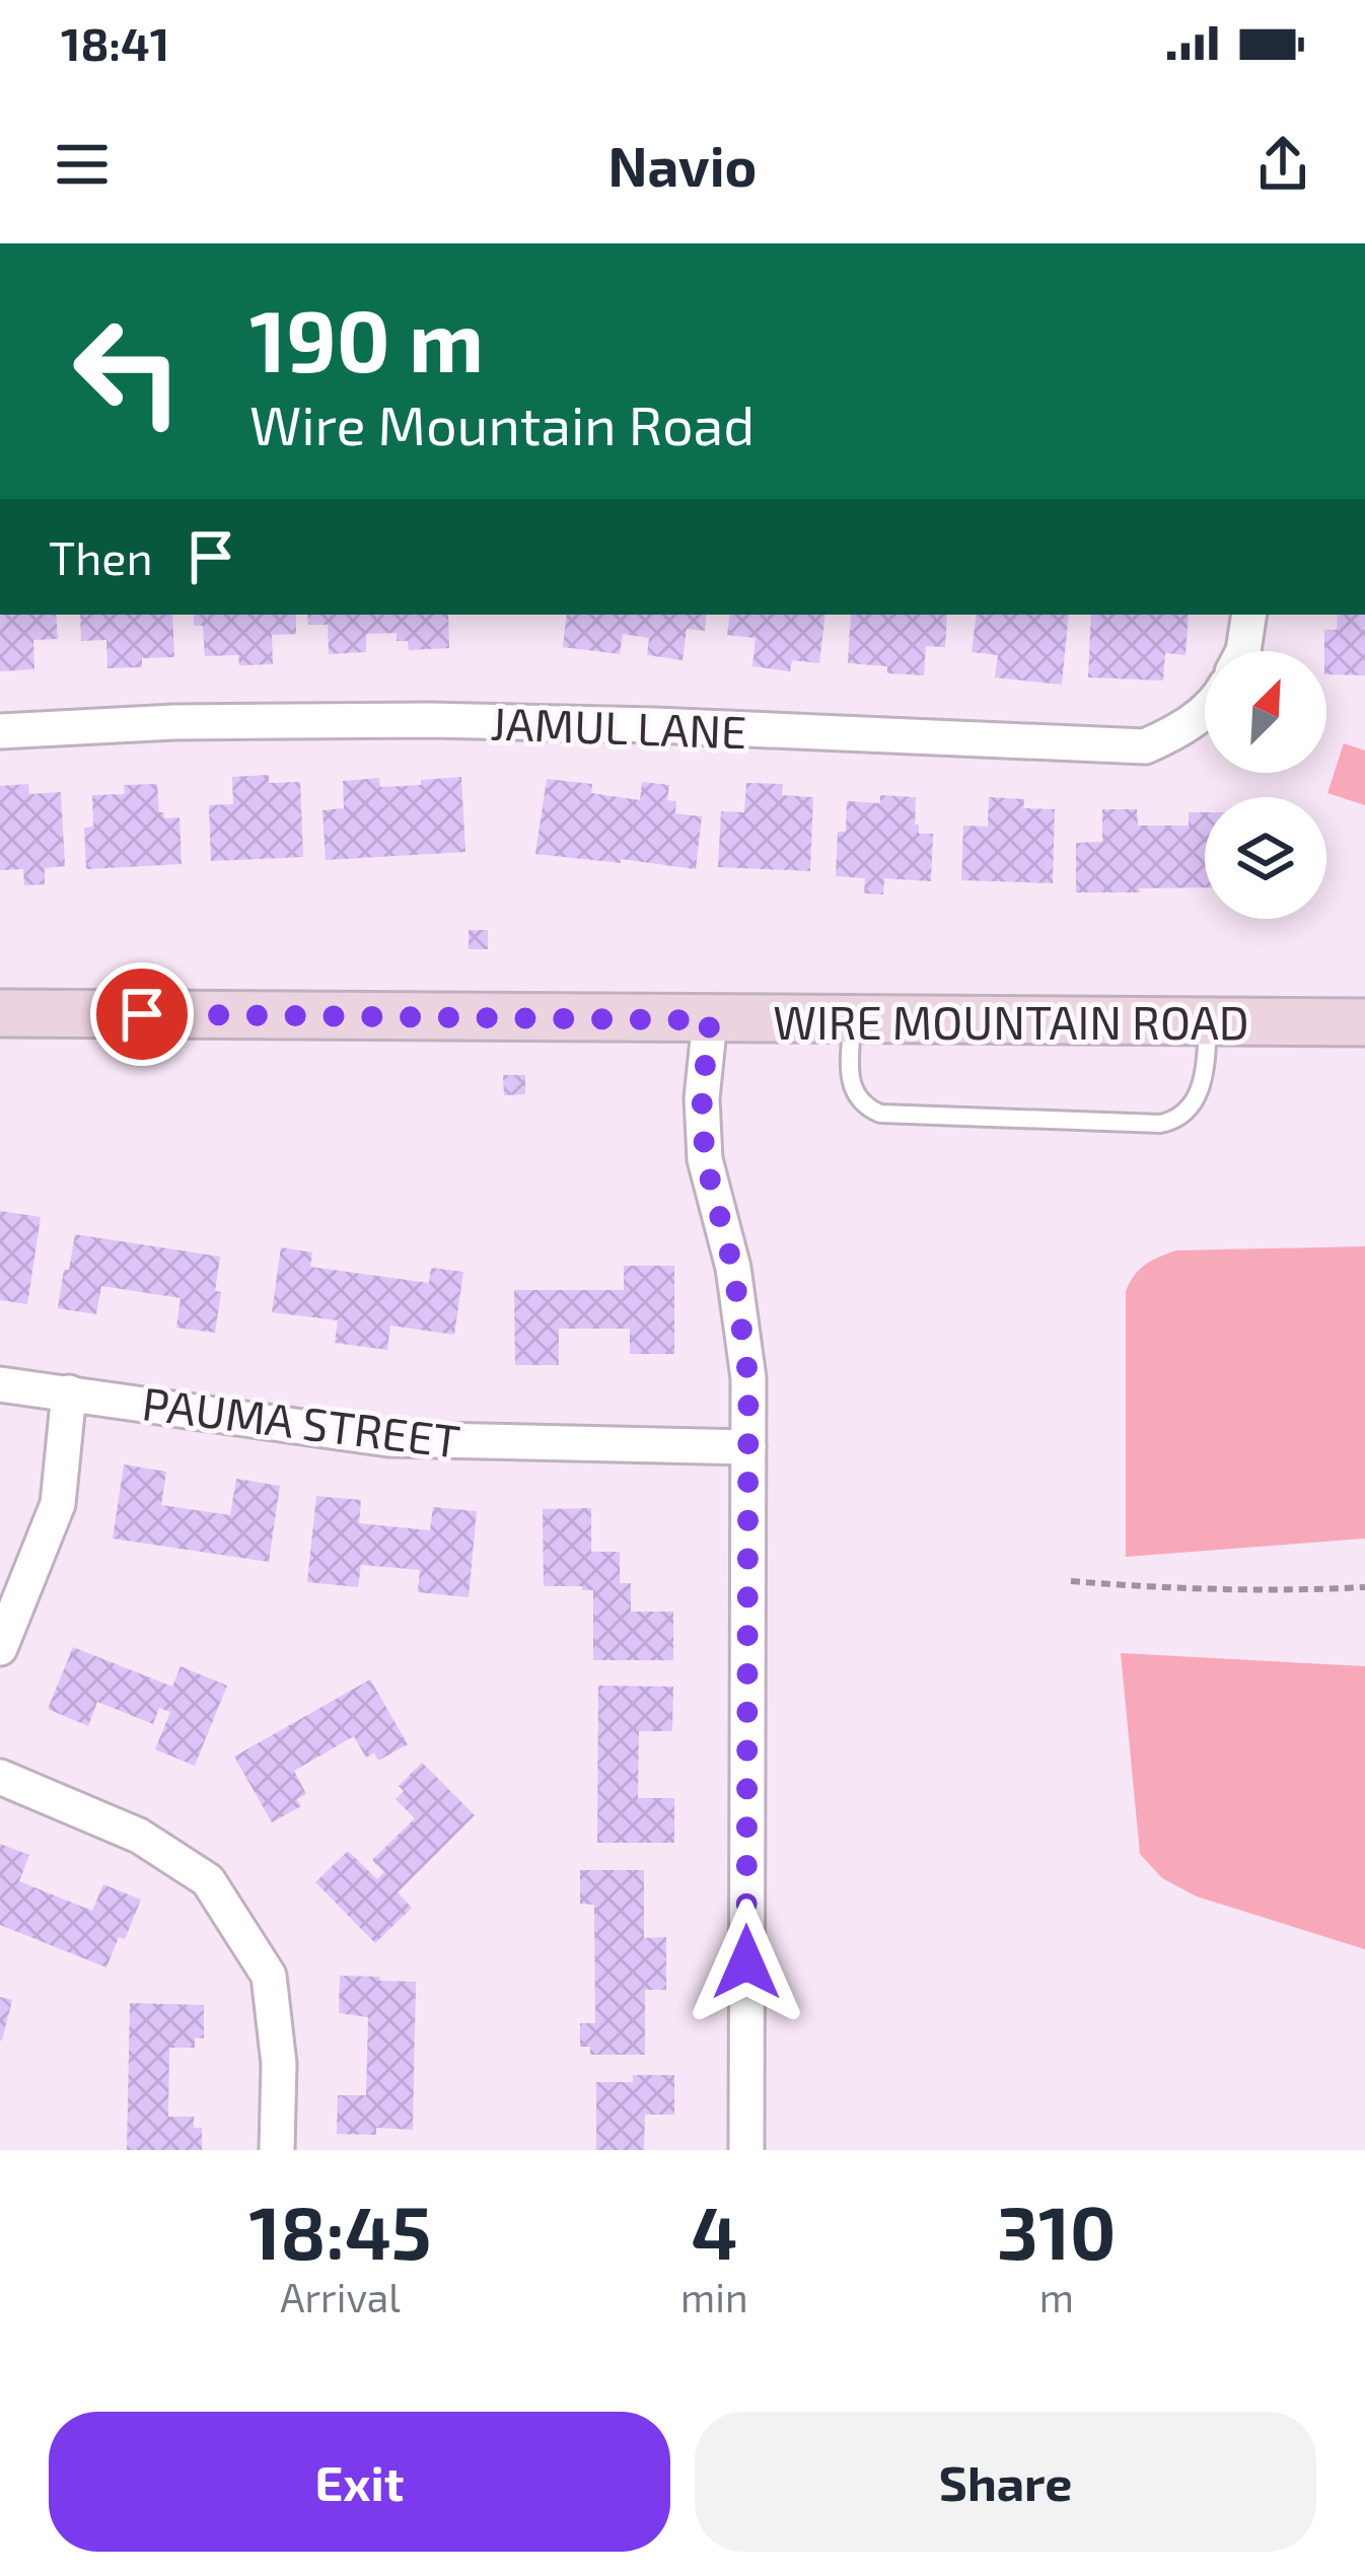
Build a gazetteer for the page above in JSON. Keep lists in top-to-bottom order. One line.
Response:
{"streets":{"main road":["WIRE MOUNTAIN ROAD"],"street":["JAMUL LANE","PAUMA STREET"]},"north":"top right","page":{"status":"18:41","header":"Navio","turn":["190 m","Wire Mountain Road"],"then":"Then","eta":["18:45","Arrival","4","min","310","m"],"buttons":["Exit","Share"]}}
